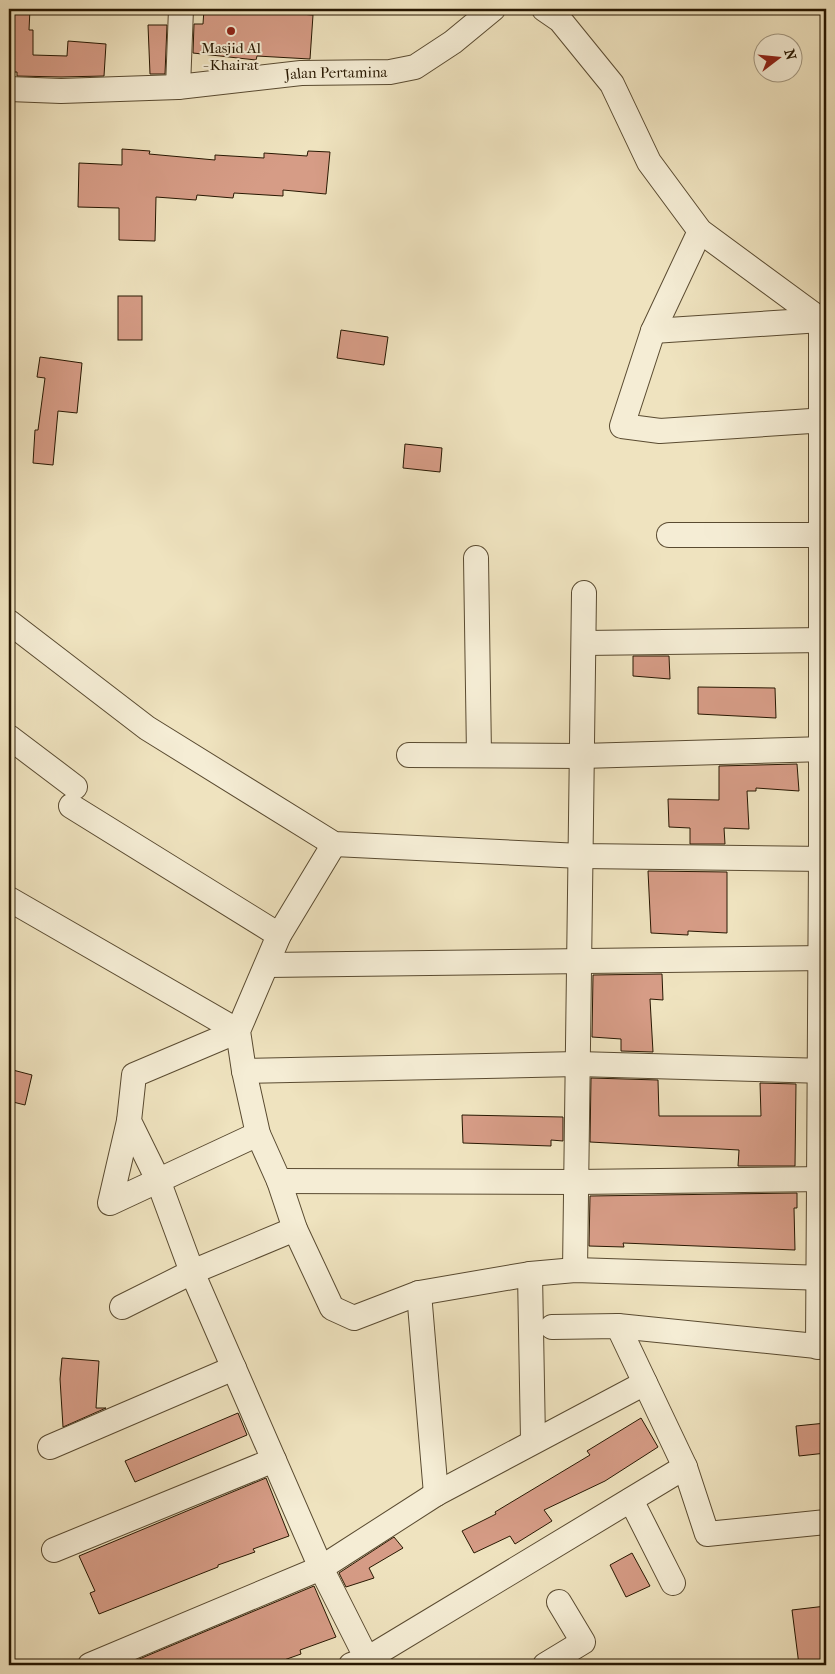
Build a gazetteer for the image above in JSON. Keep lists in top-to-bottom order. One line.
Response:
{"streets":{"street":["Jalan Pertamina"]},"places":["Masjid Al - Khairat"],"north":"right"}
